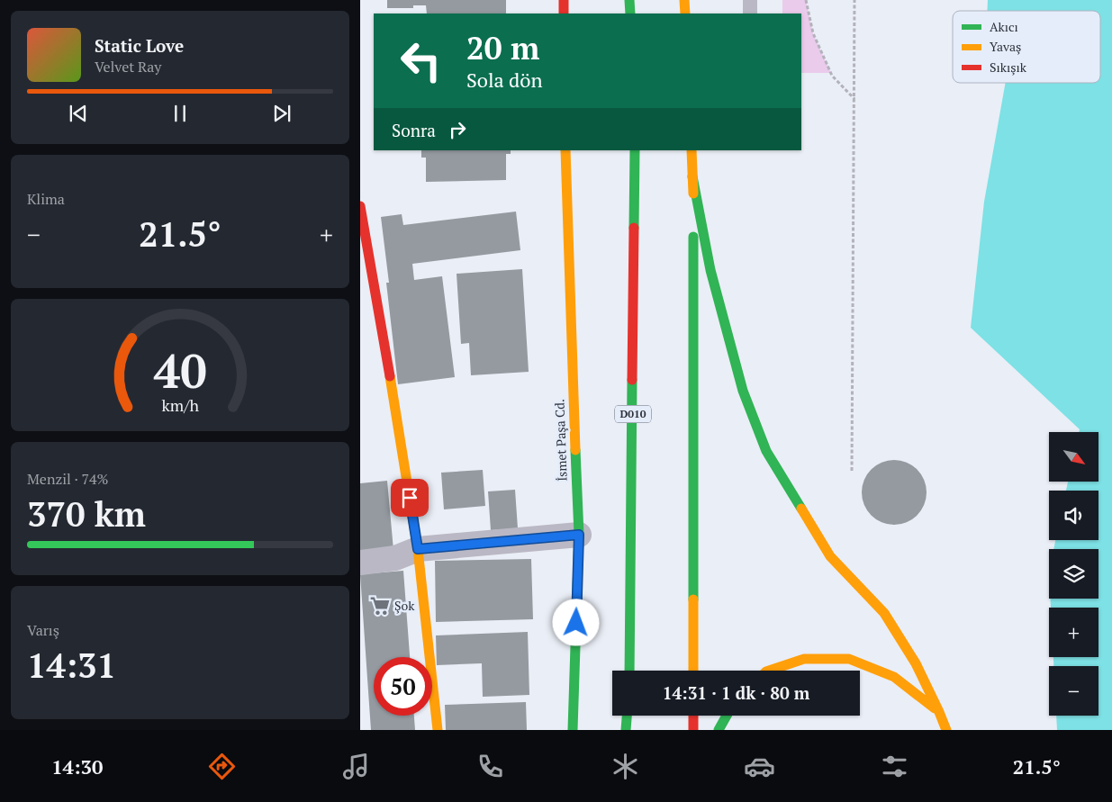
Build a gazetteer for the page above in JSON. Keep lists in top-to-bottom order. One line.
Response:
{"streets":{"main road":["D010","İsmet Paşa Cd."]},"places":{"supermarket":["Şok"]},"legend":["Akıcı","Yavaş","Sıkışık"],"north":"bottom right","page":{"turn":["20 m","Sola dön"],"song":["Static Love","Velvet Ray"],"then":"Sonra","tile":["Klima",["Menzil · 74%","370 km"],["Varış","14:31"]],"heat":["−","21.5°","+"],"map_buttons":["+","−"],"limit":"50","trip":"14:31 · 1 dk · 80 m","tabs":["14:30","21.5°"],"gauge":["40","km/h"]}}
